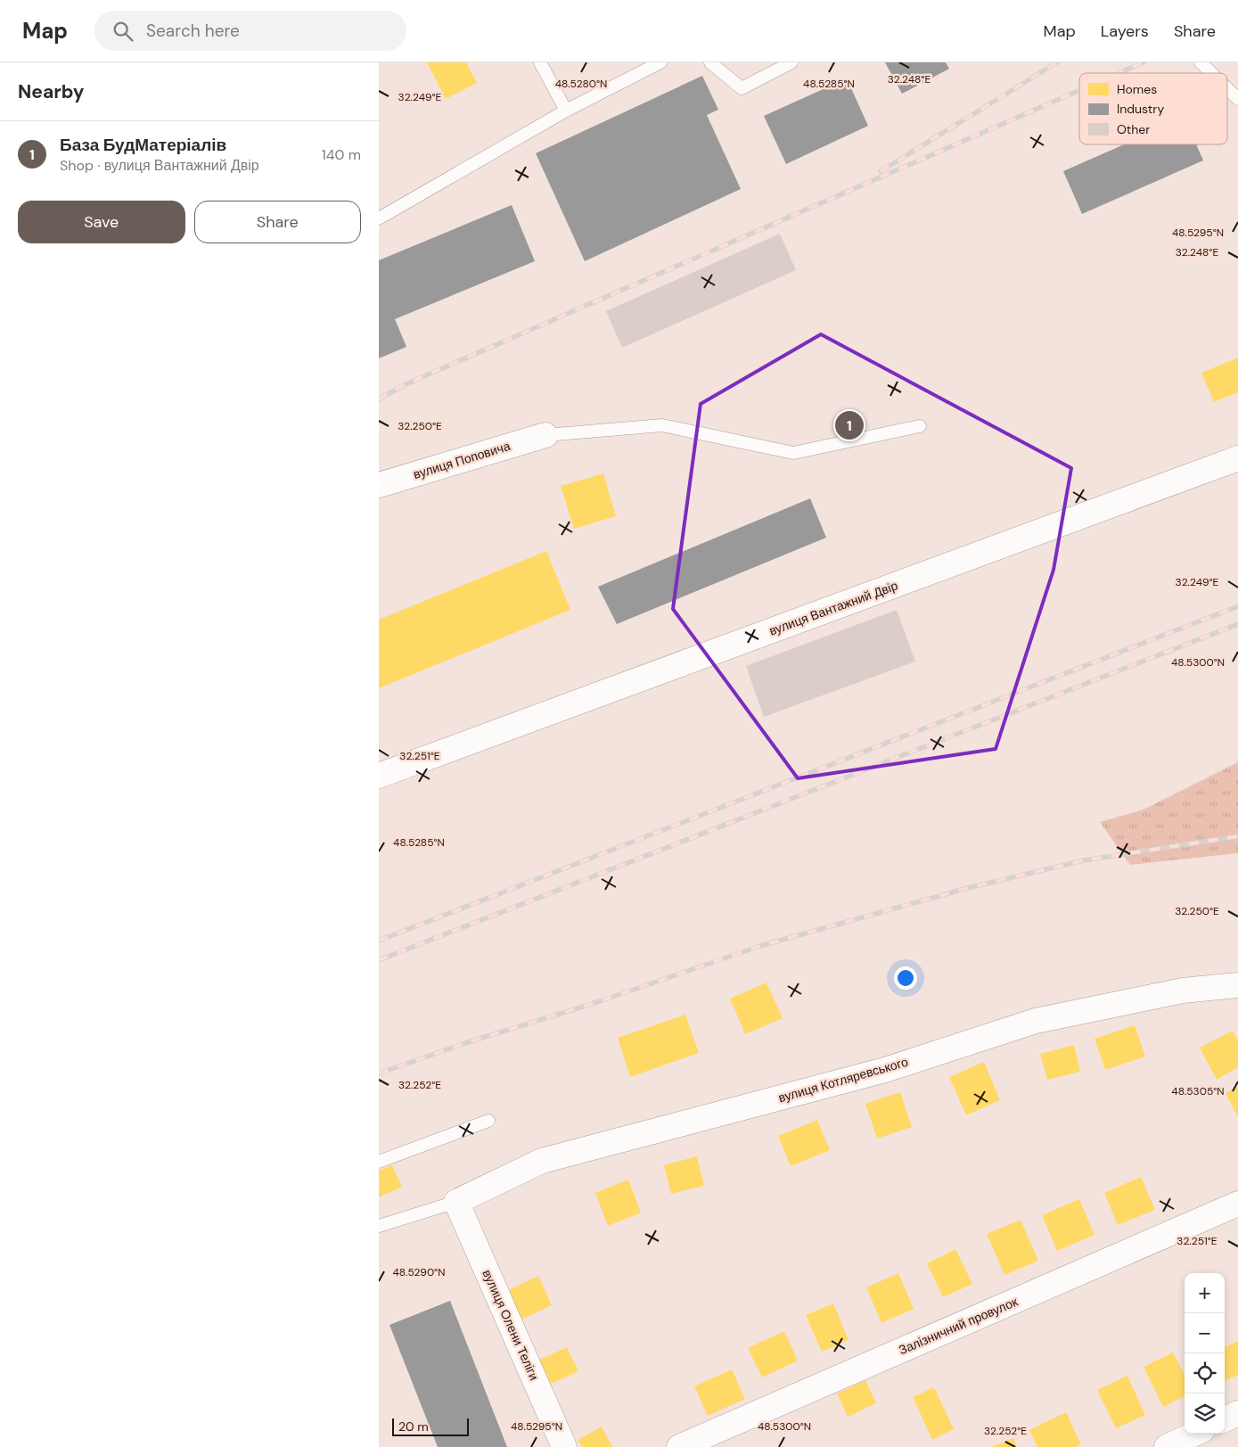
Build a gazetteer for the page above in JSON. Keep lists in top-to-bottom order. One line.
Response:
{"streets":{"street":["вулиця Поповича","вулиця Вантажний Двір","вулиця Котляревського","вулиця Олени Теліги","Залізничний провулок"]},"crossings":[["вулиця Котляревського","вулиця Олени Теліги"]],"legend":["Homes","Industry","Other"],"scale_bar":"20 m","page":{"header":"Map","search":"Search here","nav":["Map","Layers","Share"],"heading":"Nearby","list":[{"mark":"1","name":"База БудМатеріалів","note":"Shop · вулиця Вантажний Двір","value":"140 m"}],"buttons":["Save","Share"],"pins":"1","map_buttons":["+","−"],"scale":"20 m"},"coordinates":["32.248°E","48.5280°N","48.5285°N","32.249°E","48.5295°N","32.250°E","48.5300°N","32.251°E","32.252°E","48.5305°N","48.5290°N"]}
